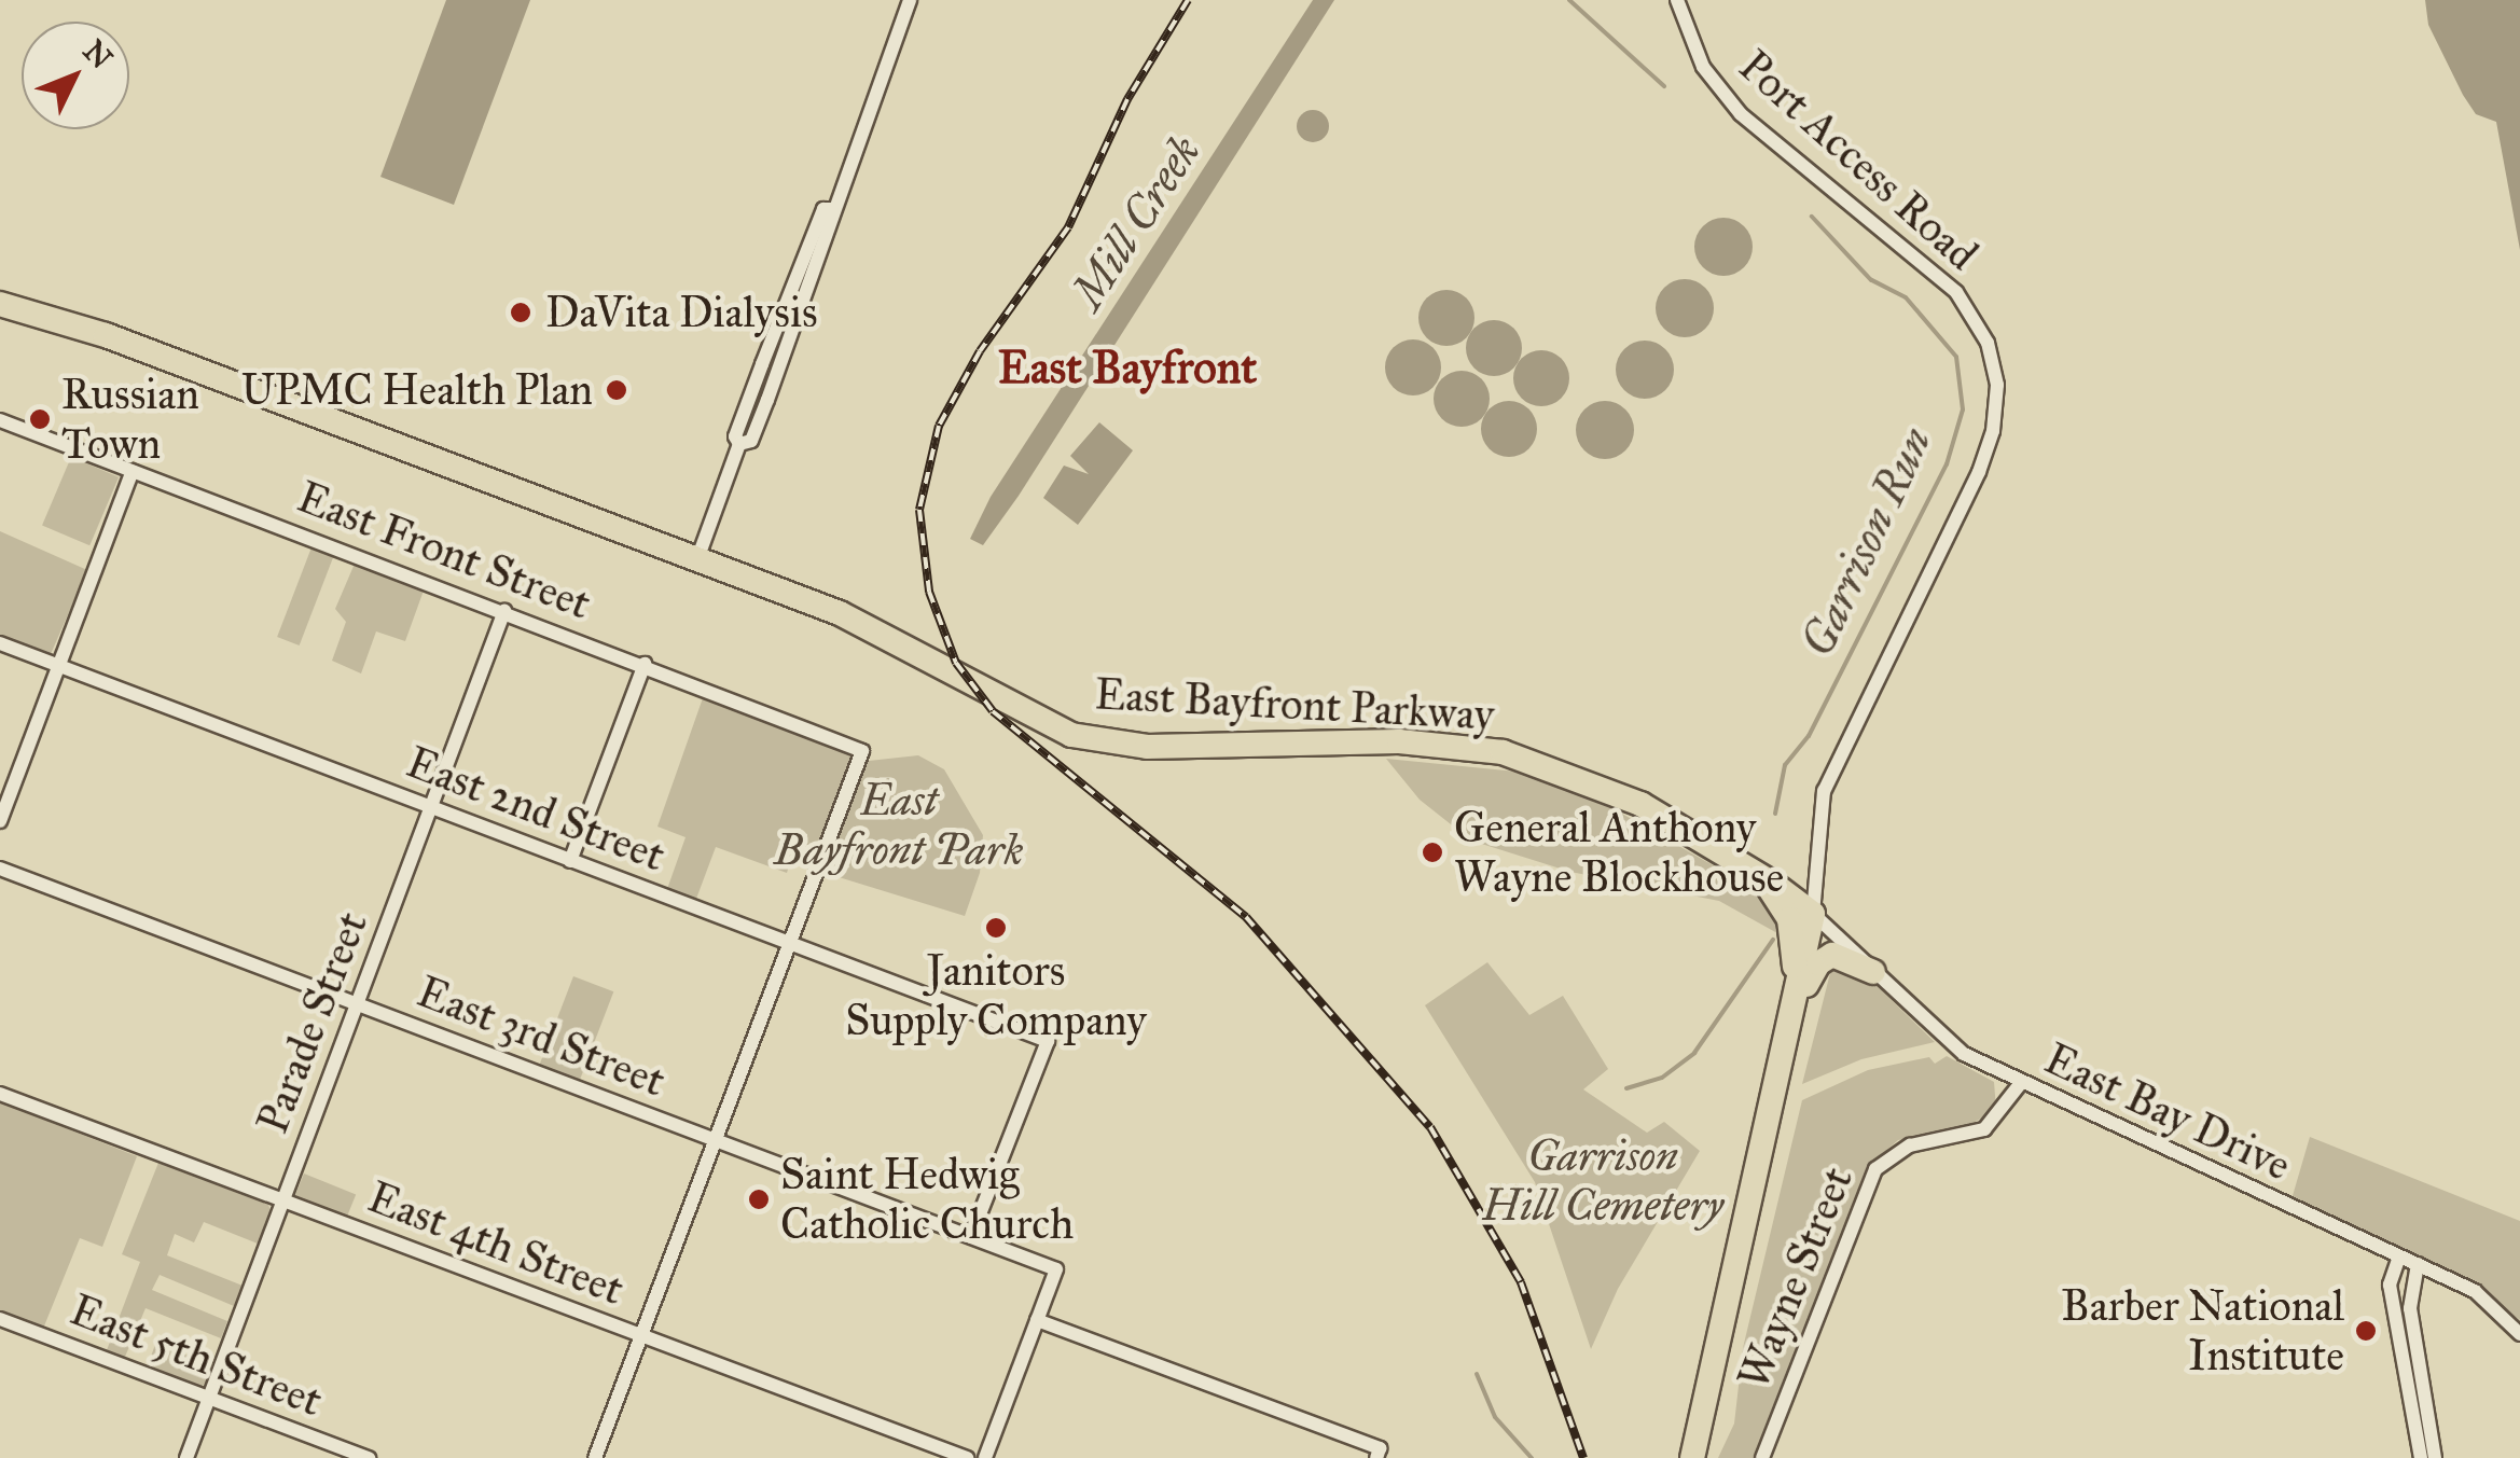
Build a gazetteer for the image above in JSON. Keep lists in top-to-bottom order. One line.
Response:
{"streets":{"highway":["East Bayfront Parkway"],"street":["Port Access Road","East Front Street","East 2nd Street","Parade Street","East 3rd Street","East Bay Drive","East 4th Street","Wayne Street","East 5th Street"]},"crossings":[["Port Access Road","East Bayfront Parkway"],["Port Access Road","East Bay Drive"],["East Front Street","East 2nd Street"],["East Front Street","Parade Street"],["East Bayfront Parkway","East Bay Drive"],["East 2nd Street","Parade Street"],["East 2nd Street","East 3rd Street"],["Parade Street","East 3rd Street"],["Parade Street","East 4th Street"],["Parade Street","East 5th Street"],["East Bay Drive","Wayne Street"]],"districts":["East Bayfront"],"water":["Mill Creek","Garrison Run"],"parks":["East Bayfront Park","Garrison Hill Cemetery"],"places":["DaVita Dialysis","UPMC Health Plan","Russian Town","General Anthony Wayne Blockhouse","Janitors Supply Company","Saint Hedwig Catholic Church","Barber National Institute"],"north":"top right"}
